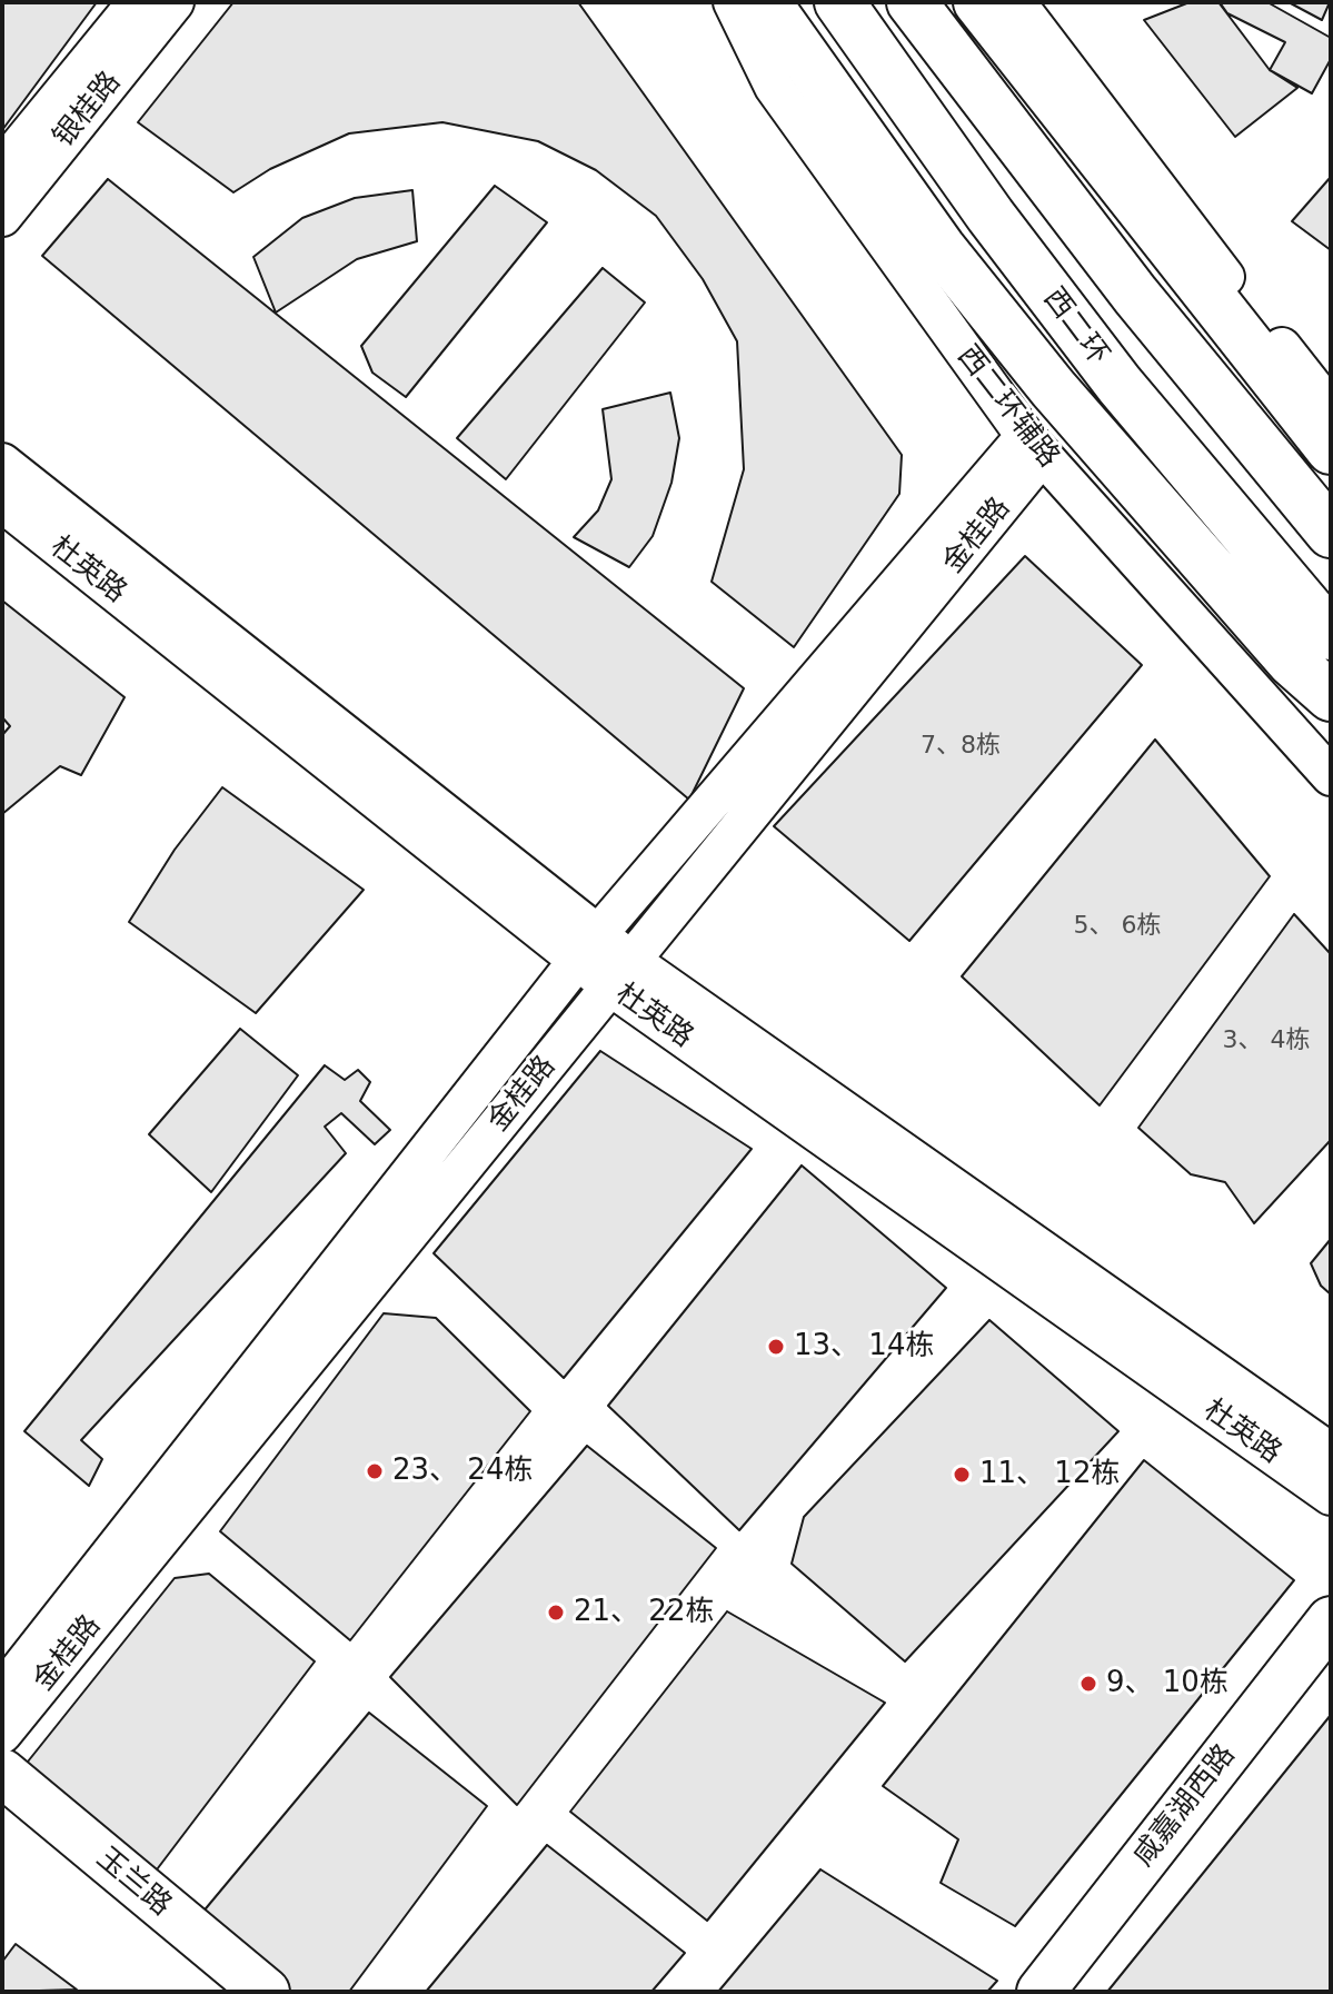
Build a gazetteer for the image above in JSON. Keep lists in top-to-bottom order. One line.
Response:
{"streets":{"highway":["西二环"],"main road":["咸嘉湖西路","玉兰路"],"street":["银桂路","西二环辅路","金桂路","杜英路"]},"crossings":[["西二环辅路","金桂路"],["金桂路","杜英路"]],"places":["13、 14栋","23、 24栋","11、 12栋","21、 22栋","9、 10栋"],"house_numbers":["7、8栋","5、 6栋","3、 4栋"]}
